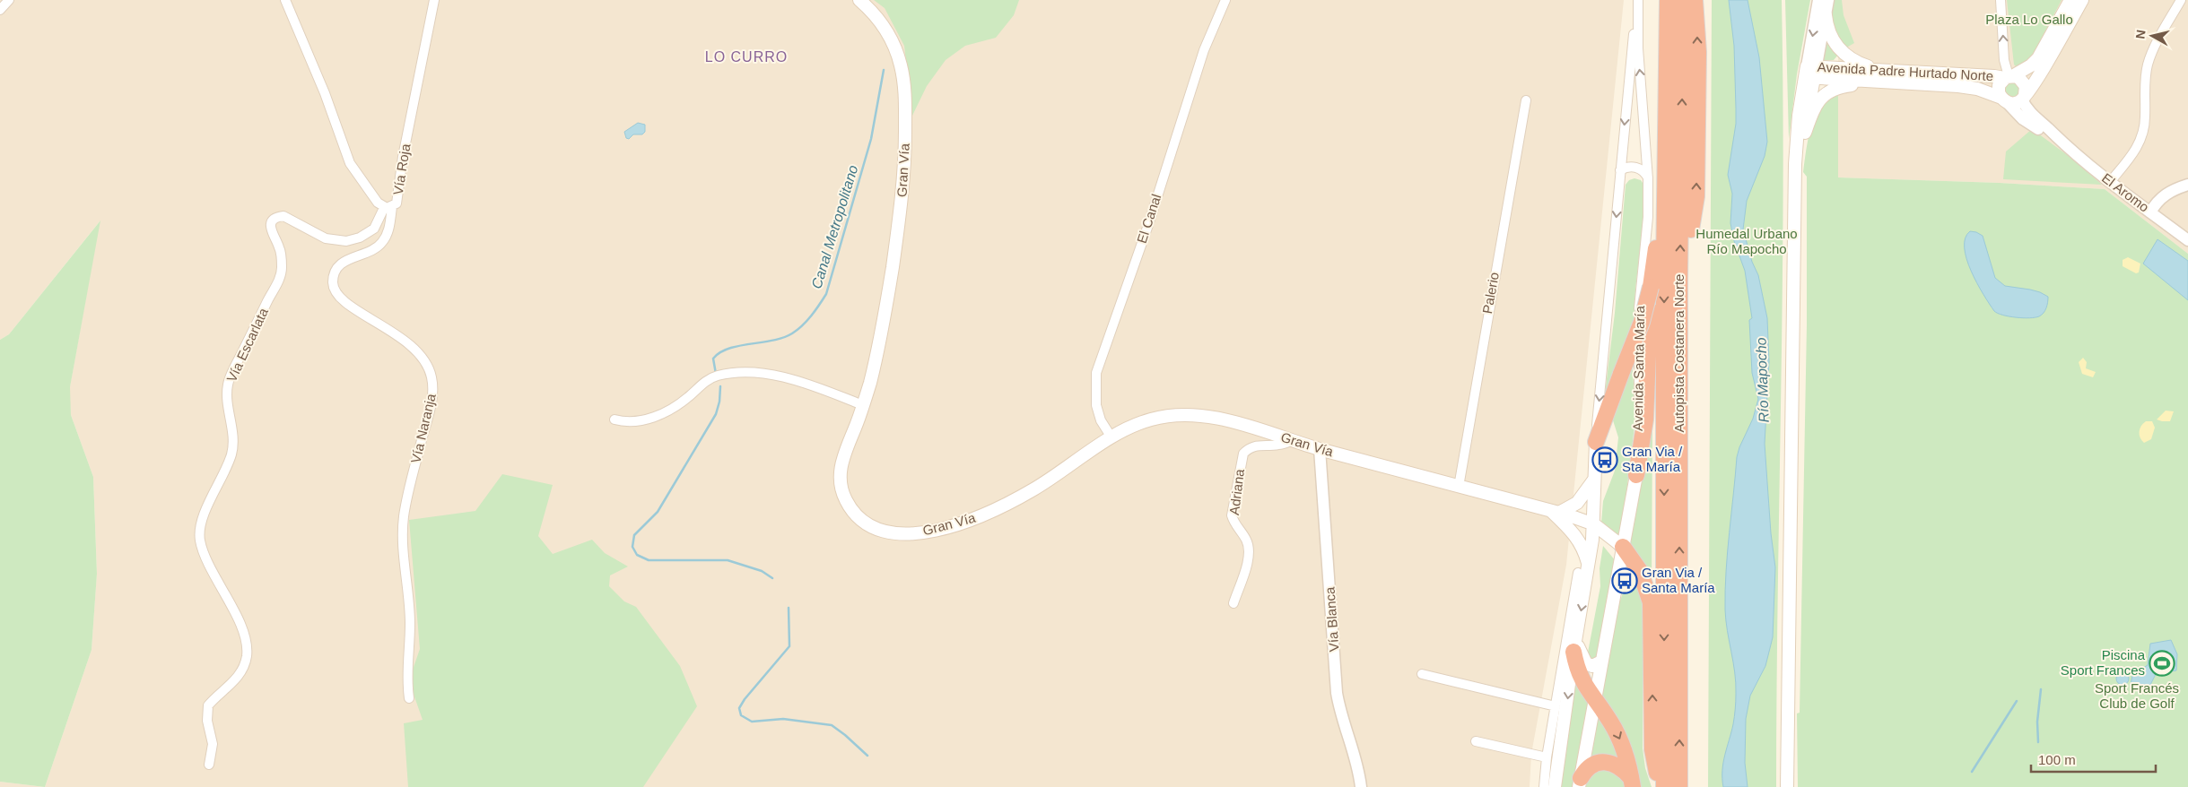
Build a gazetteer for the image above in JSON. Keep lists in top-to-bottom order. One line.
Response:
{"streets":{"highway":["Autopista Costanera Norte"],"main road":["Avenida Padre Hurtado Norte","Gran Vía","Avenida Santa María"],"street":["Vía Roja","El Aromo","El Canal","Palerio","Vía Escarlata","Vía Naranja","Adriana","Vía Blanca"]},"crossings":[["Avenida Padre Hurtado Norte","El Aromo"],["Vía Roja","Vía Escarlata"],["Vía Roja","Vía Naranja"],["Gran Vía","El Canal"],["Gran Vía","Palerio"],["Gran Vía","Avenida Santa María"],["Gran Vía","Adriana"],["Gran Vía","Vía Blanca"],["Vía Escarlata","Vía Naranja"]],"districts":["LO CURRO"],"water":["Canal Metropolitano","Río Mapocho"],"parks":["Plaza Lo Gallo","Humedal Urbano Río Mapocho","Sport Francés Club de Golf"],"places":{"bus stop":["Gran Via / Sta María","Gran Via / Santa María"],"sports":["Piscina Sport Frances"]},"scale_bar":"100 m","north":"left"}
